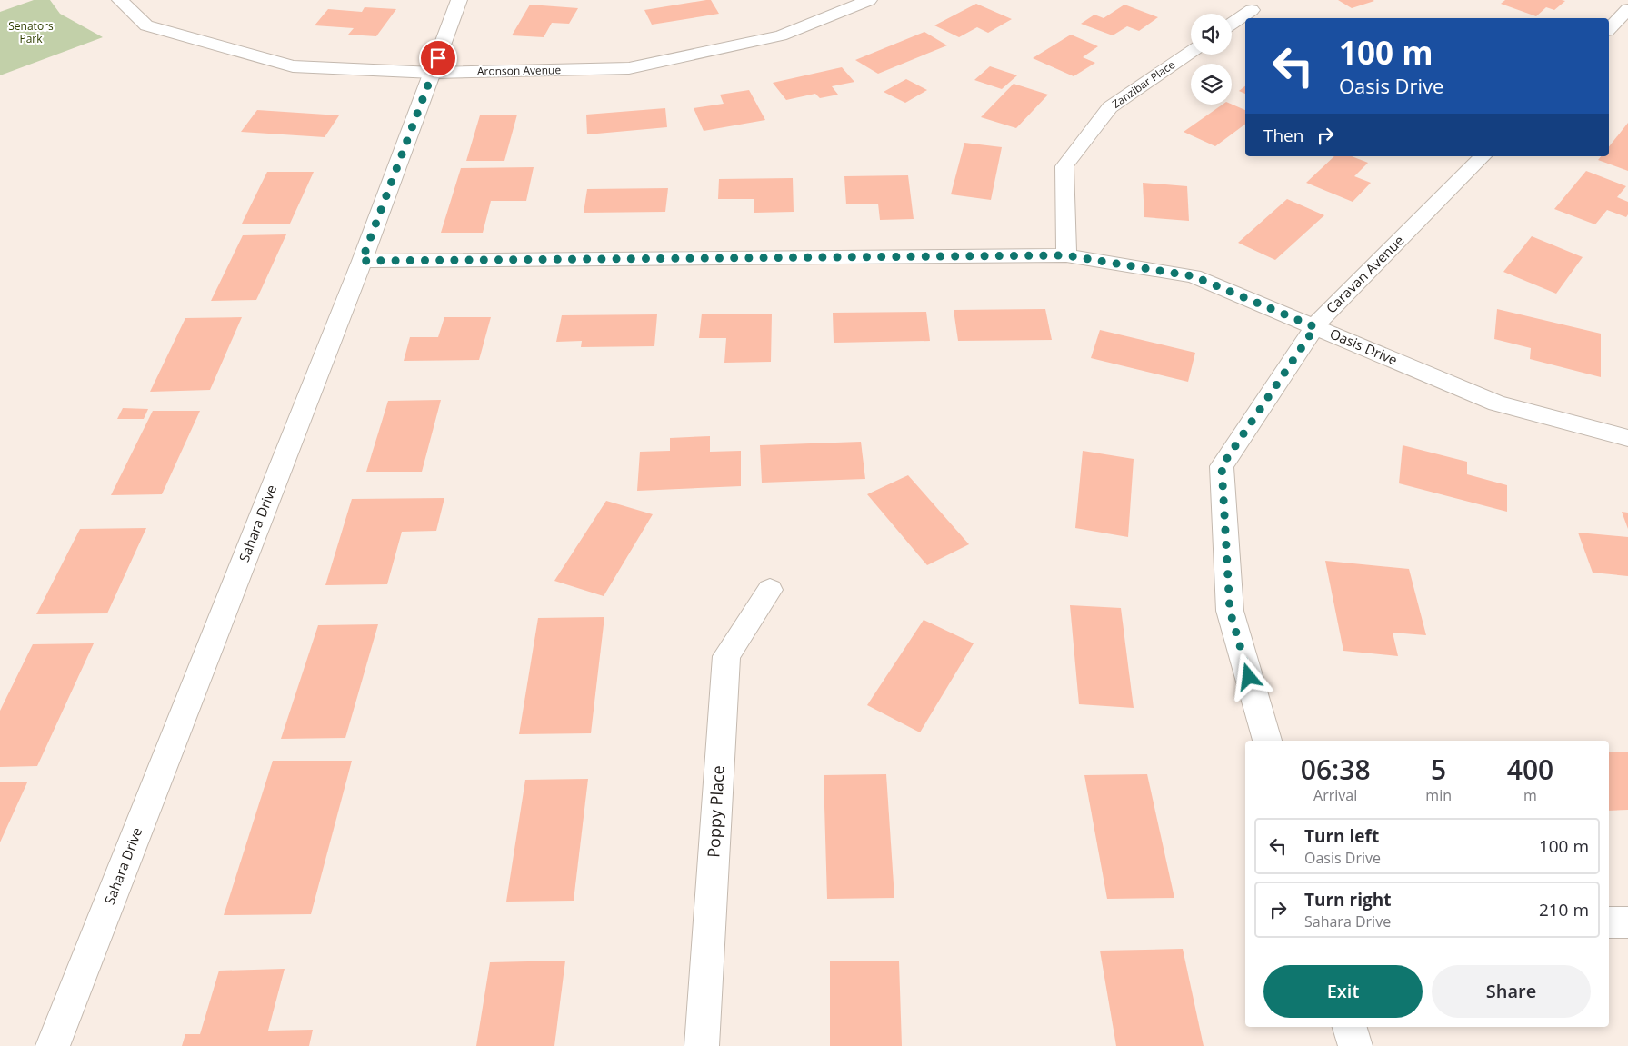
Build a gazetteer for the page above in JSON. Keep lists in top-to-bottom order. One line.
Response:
{"streets":{"street":["Aronson Avenue","Zanzibar Place","Caravan Avenue","Oasis Drive","Sahara Drive","Poppy Place"]},"crossings":[["Aronson Avenue","Sahara Drive"],["Zanzibar Place","Oasis Drive"],["Caravan Avenue","Oasis Drive"],["Oasis Drive","Sahara Drive"]],"parks":["Senators Park"],"page":{"turn":["100 m","Oasis Drive"],"then":"Then","eta":["06:38","Arrival","5","min","400","m"],"list":[{"name":"Turn left","note":"Oasis Drive","value":"100 m"},{"name":"Turn right","note":"Sahara Drive","value":"210 m"}],"buttons":["Exit","Share"]}}
